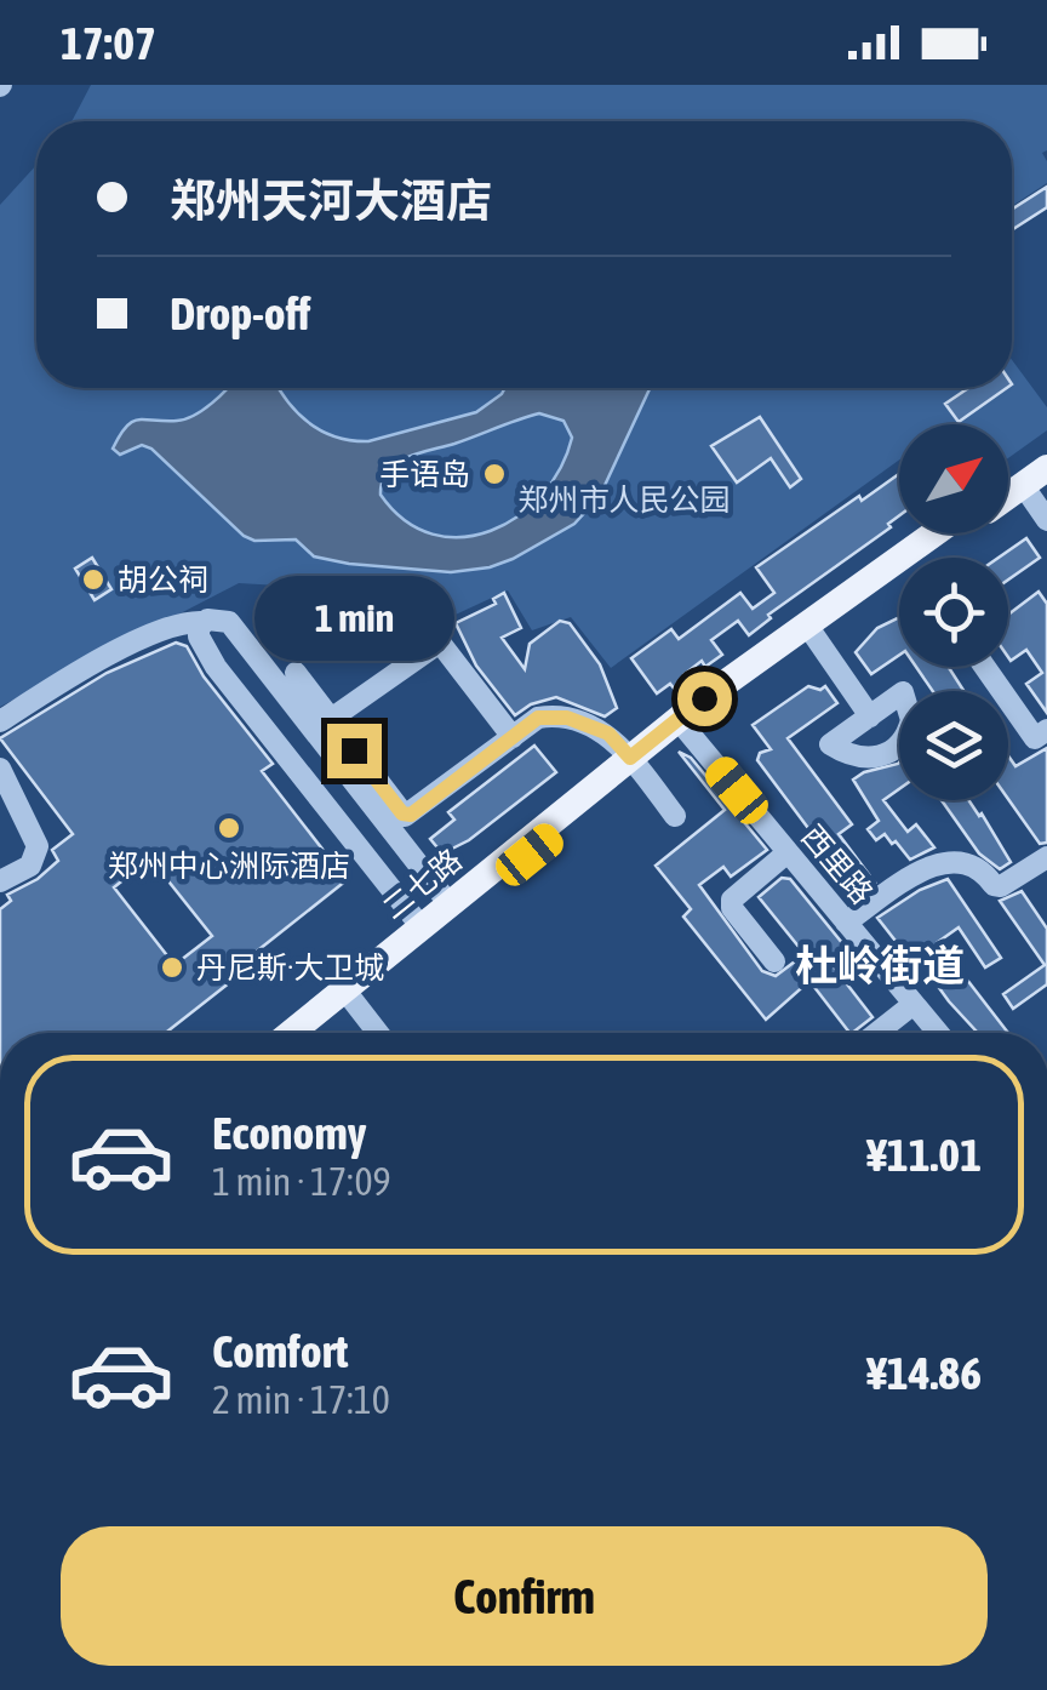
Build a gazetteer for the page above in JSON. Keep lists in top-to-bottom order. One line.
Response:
{"streets":{"main road":["二七路"],"street":["西里路"]},"crossings":[["西里路","二七路"]],"districts":["杜岭街道"],"parks":["郑州市人民公园"],"places":["手语岛","胡公祠","郑州中心洲际酒店","丹尼斯·大卫城"],"north":"top right","page":{"status":"17:07","banner":["郑州天河大酒店","Drop-off"],"bubble":"1 min","list":[{"name":"Economy","note":"1 min · 17:09","value":"¥11.01"},{"name":"Comfort","note":"2 min · 17:10","value":"¥14.86"}],"buttons":"Confirm"}}
